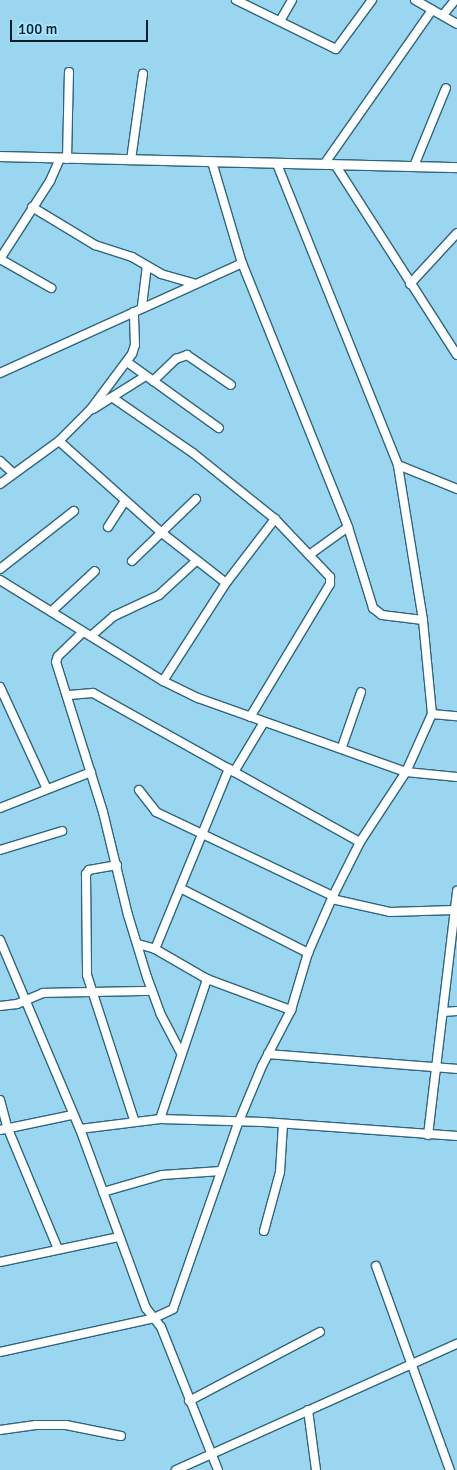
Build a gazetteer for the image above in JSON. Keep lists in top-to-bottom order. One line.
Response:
{"scale_bar":"100 m"}
